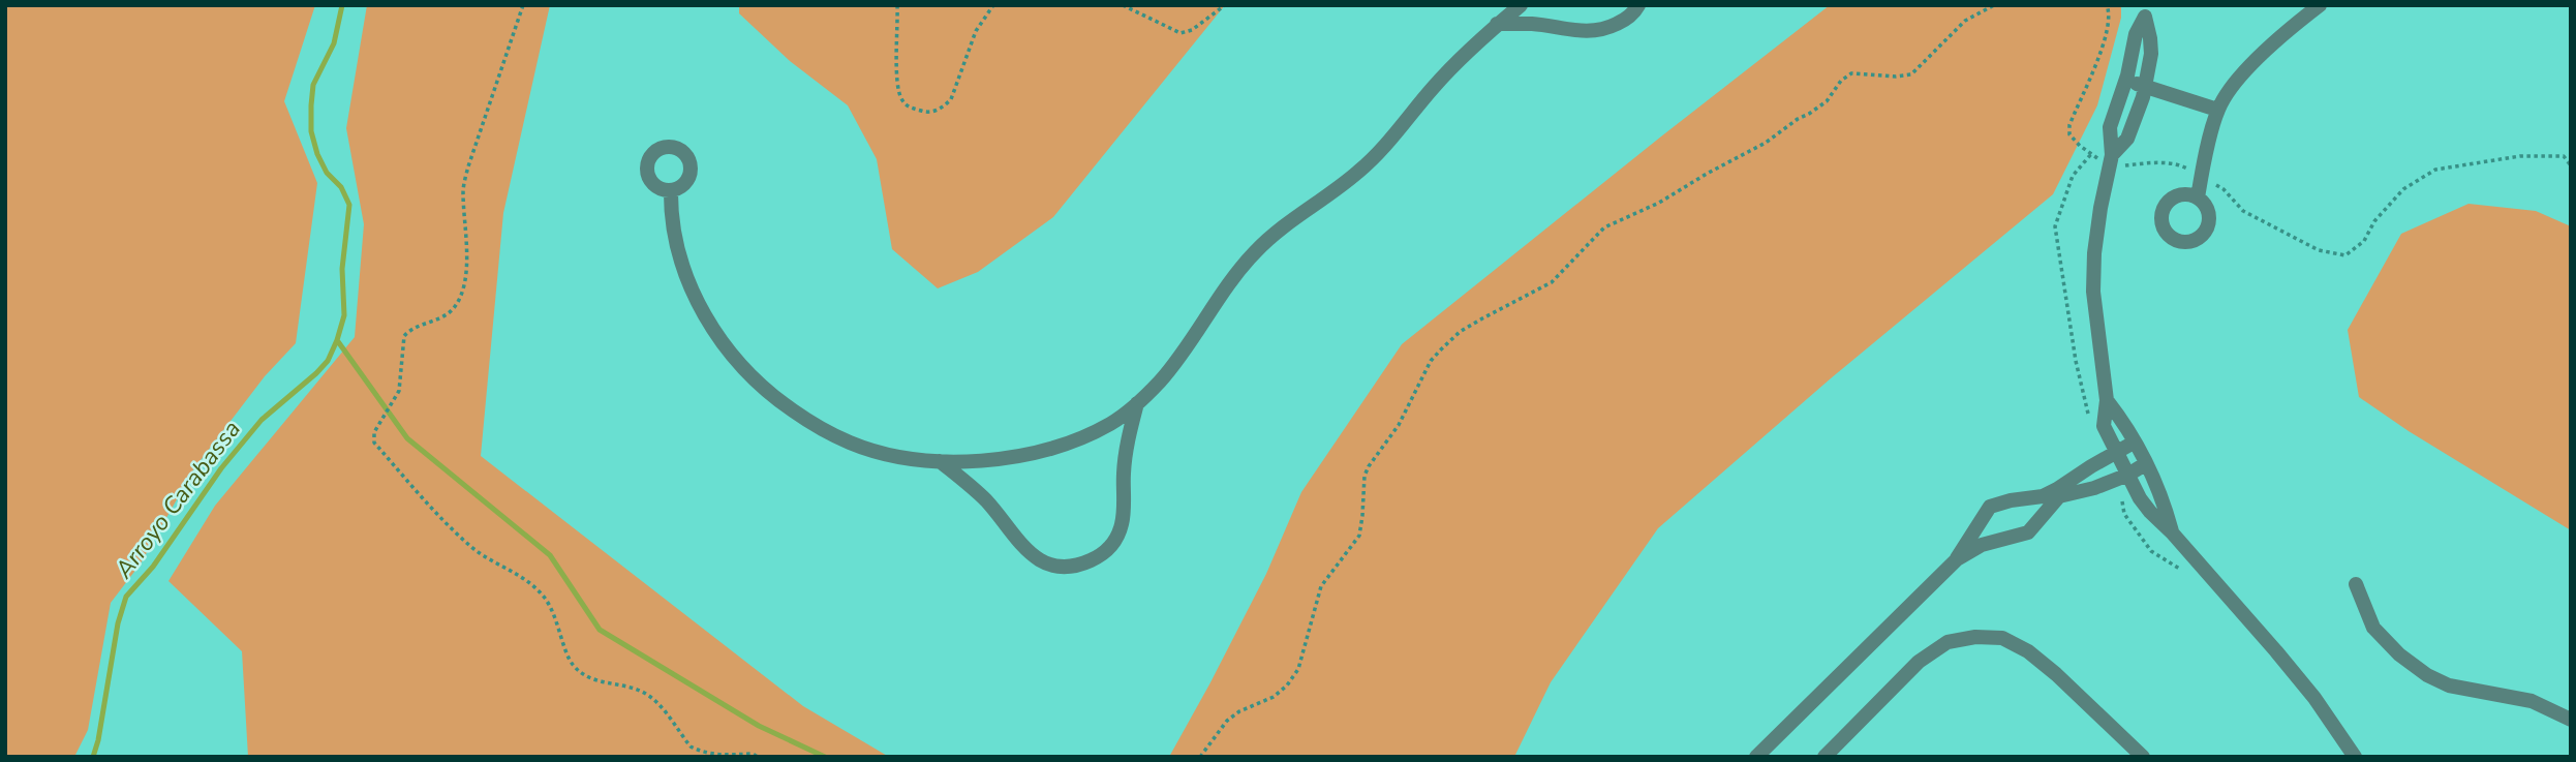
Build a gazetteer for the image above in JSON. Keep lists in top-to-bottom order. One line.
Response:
{"water":["Arroyo Carabassa"]}
